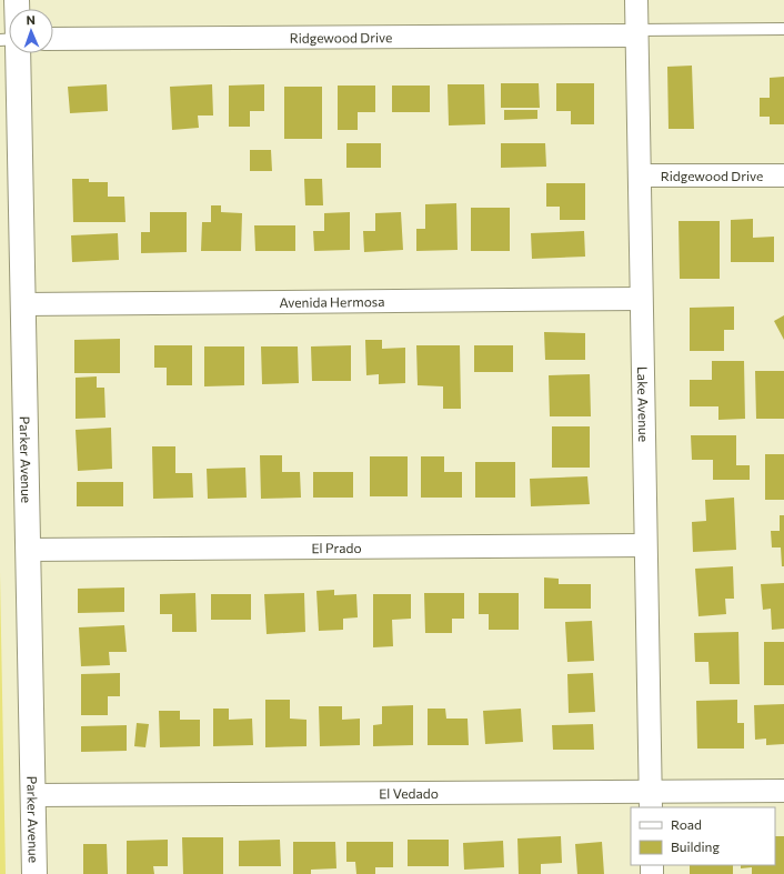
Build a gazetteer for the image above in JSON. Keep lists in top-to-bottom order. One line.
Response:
{"streets":{"street":["Ridgewood Drive","Avenida Hermosa","Lake Avenue","Parker Avenue","El Prado","El Vedado"]},"crossings":[["Ridgewood Drive","Lake Avenue"],["Avenida Hermosa","Lake Avenue"],["Avenida Hermosa","Parker Avenue"],["Lake Avenue","El Prado"],["Lake Avenue","El Vedado"],["Parker Avenue","El Prado"],["Parker Avenue","El Vedado"]],"legend":["Road","Building"],"north":"top"}
